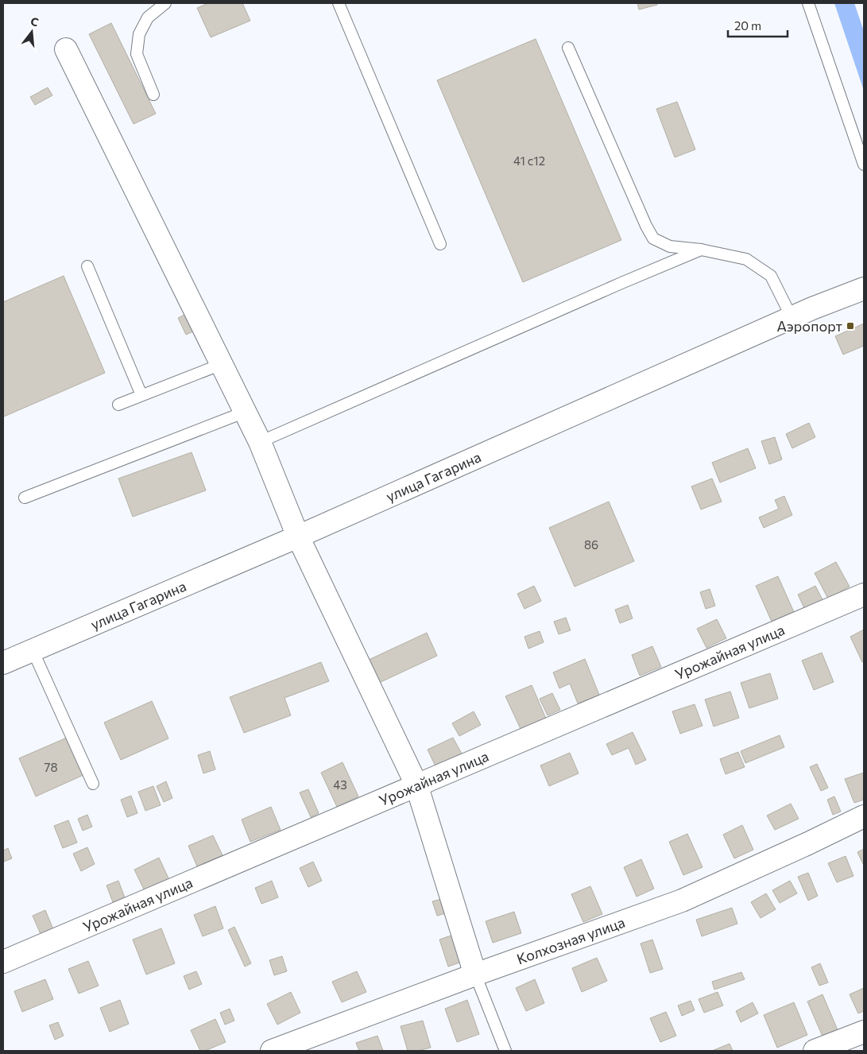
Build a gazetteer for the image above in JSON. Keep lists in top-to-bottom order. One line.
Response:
{"streets":{"street":["улица Гагарина","Урожайная улица","Колхозная улица"]},"places":{"transit":["Аэропорт"]},"house_numbers":["41 с12","86","78","43"],"scale_bar":"20 m","north":"top"}
